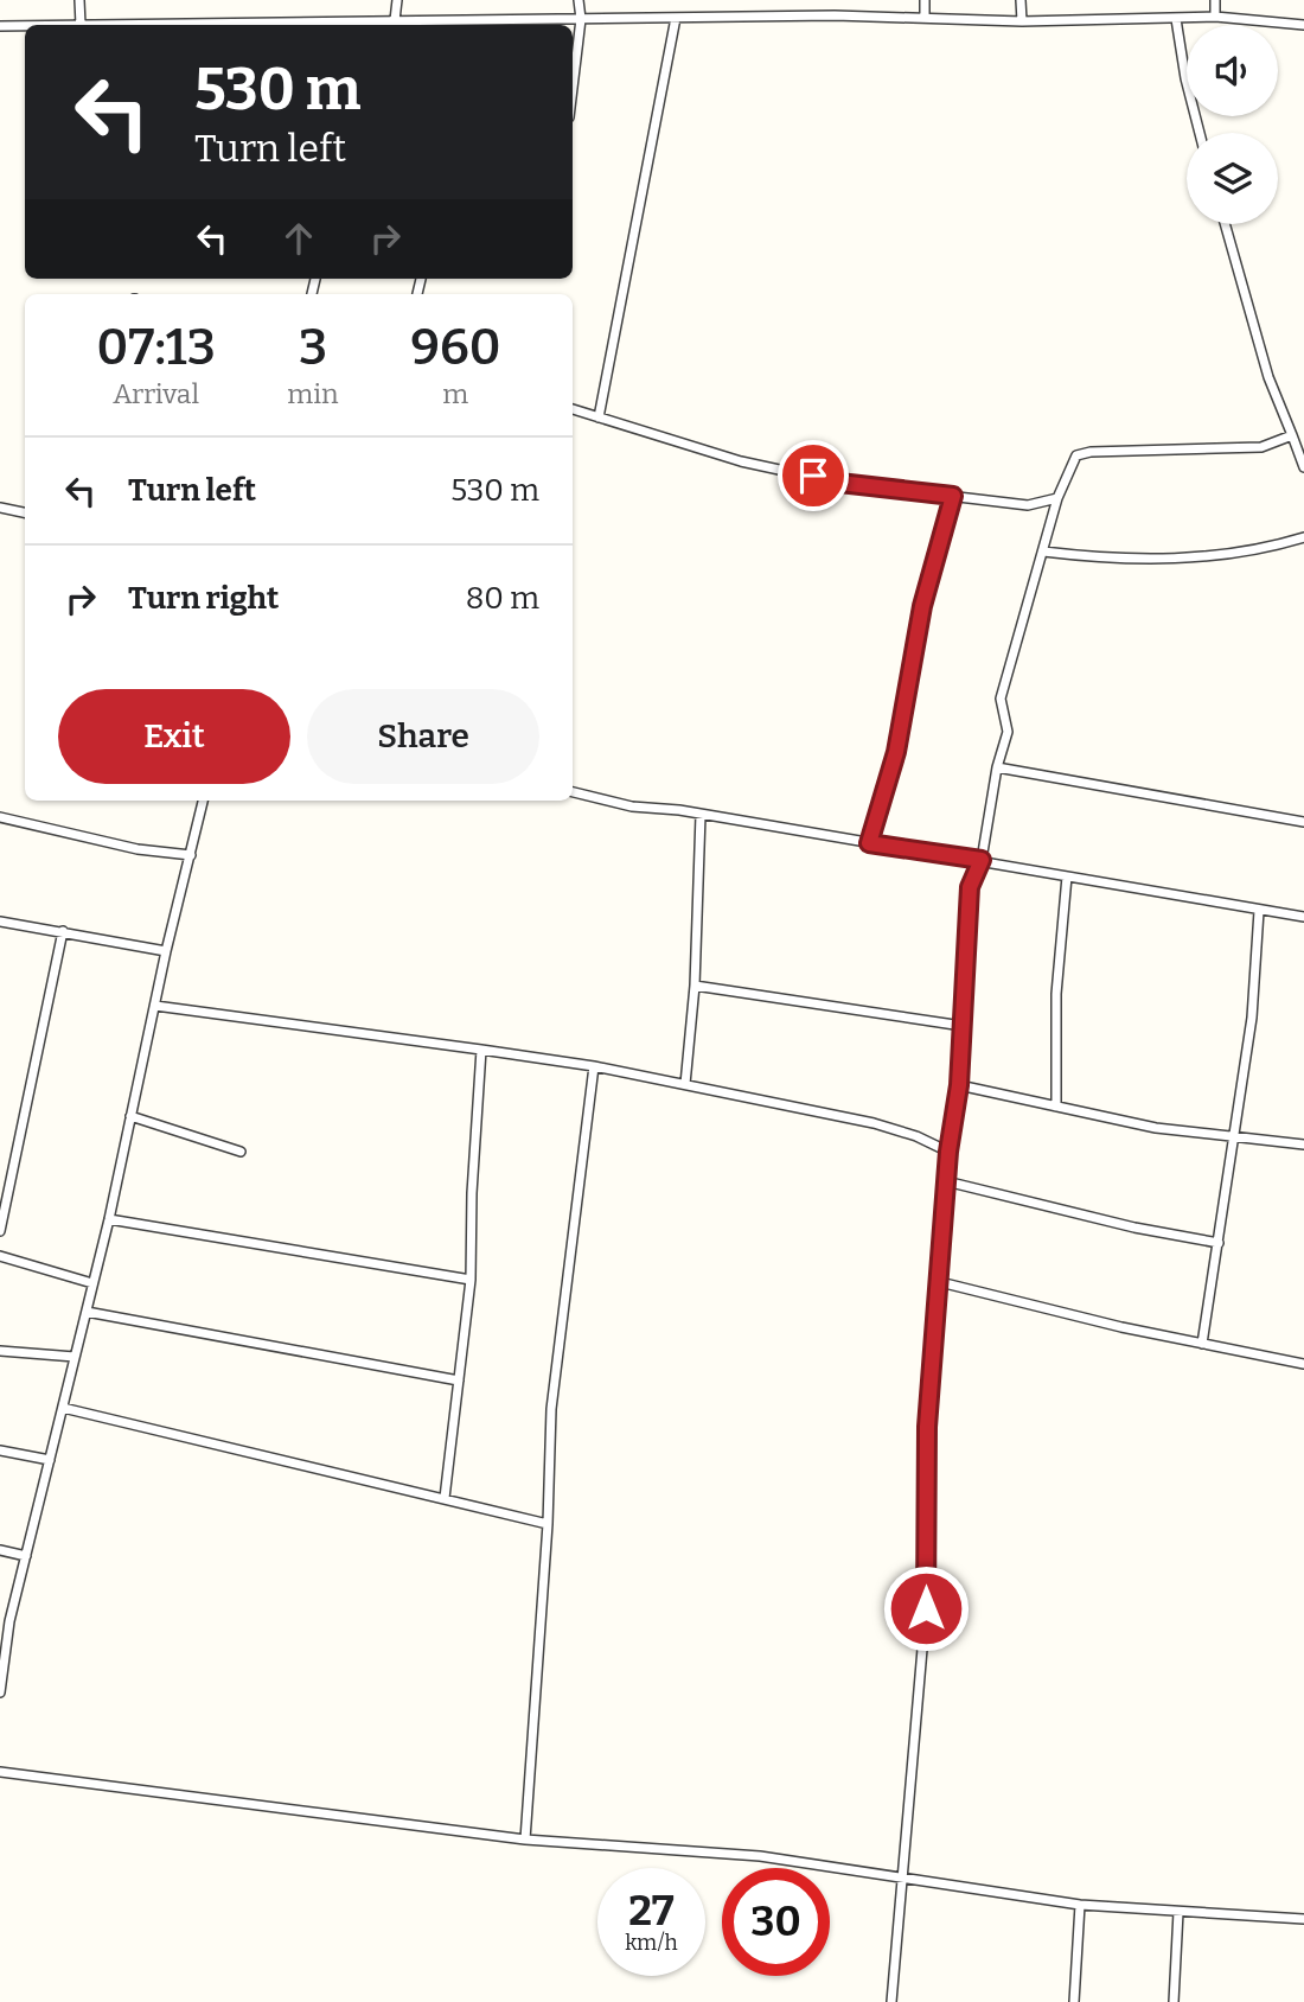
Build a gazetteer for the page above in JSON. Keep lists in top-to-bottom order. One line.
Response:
{"page":{"turn":["530 m","Turn left"],"eta":["07:13","Arrival","3","min","960","m"],"list":[{"name":"Turn left","value":"530 m"},{"name":"Turn right","value":"80 m"}],"buttons":["Exit","Share"],"speed":"27 km/h","limit":"30"}}
